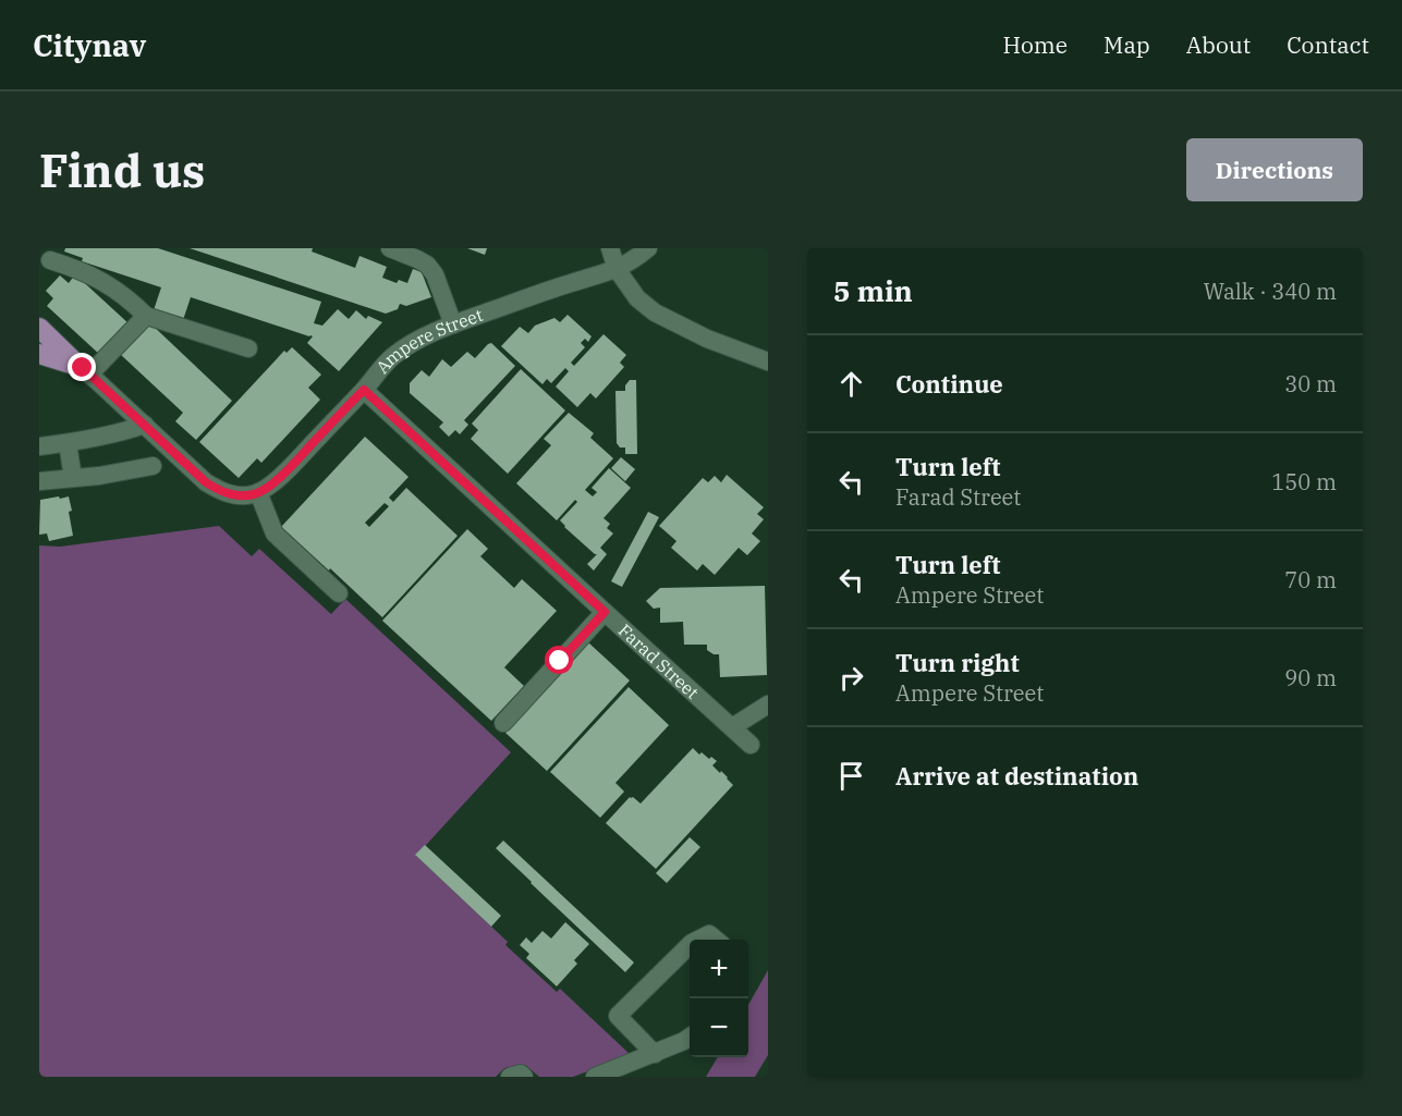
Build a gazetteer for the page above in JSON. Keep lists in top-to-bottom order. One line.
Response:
{"streets":{"street":["Ampere Street","Farad Street"]},"crossings":[["Ampere Street","Farad Street"]],"page":{"header":"Citynav","nav":["Home","Map","About","Contact"],"buttons":"Directions","title":"Find us","heading":["5 min","Walk · 340 m"],"list":[["Continue","30 m"],["Turn left","Farad Street","150 m"],["Turn left","Ampere Street","70 m"],["Turn right","Ampere Street","90 m"],"Arrive at destination"],"map_buttons":["+","−"]}}
